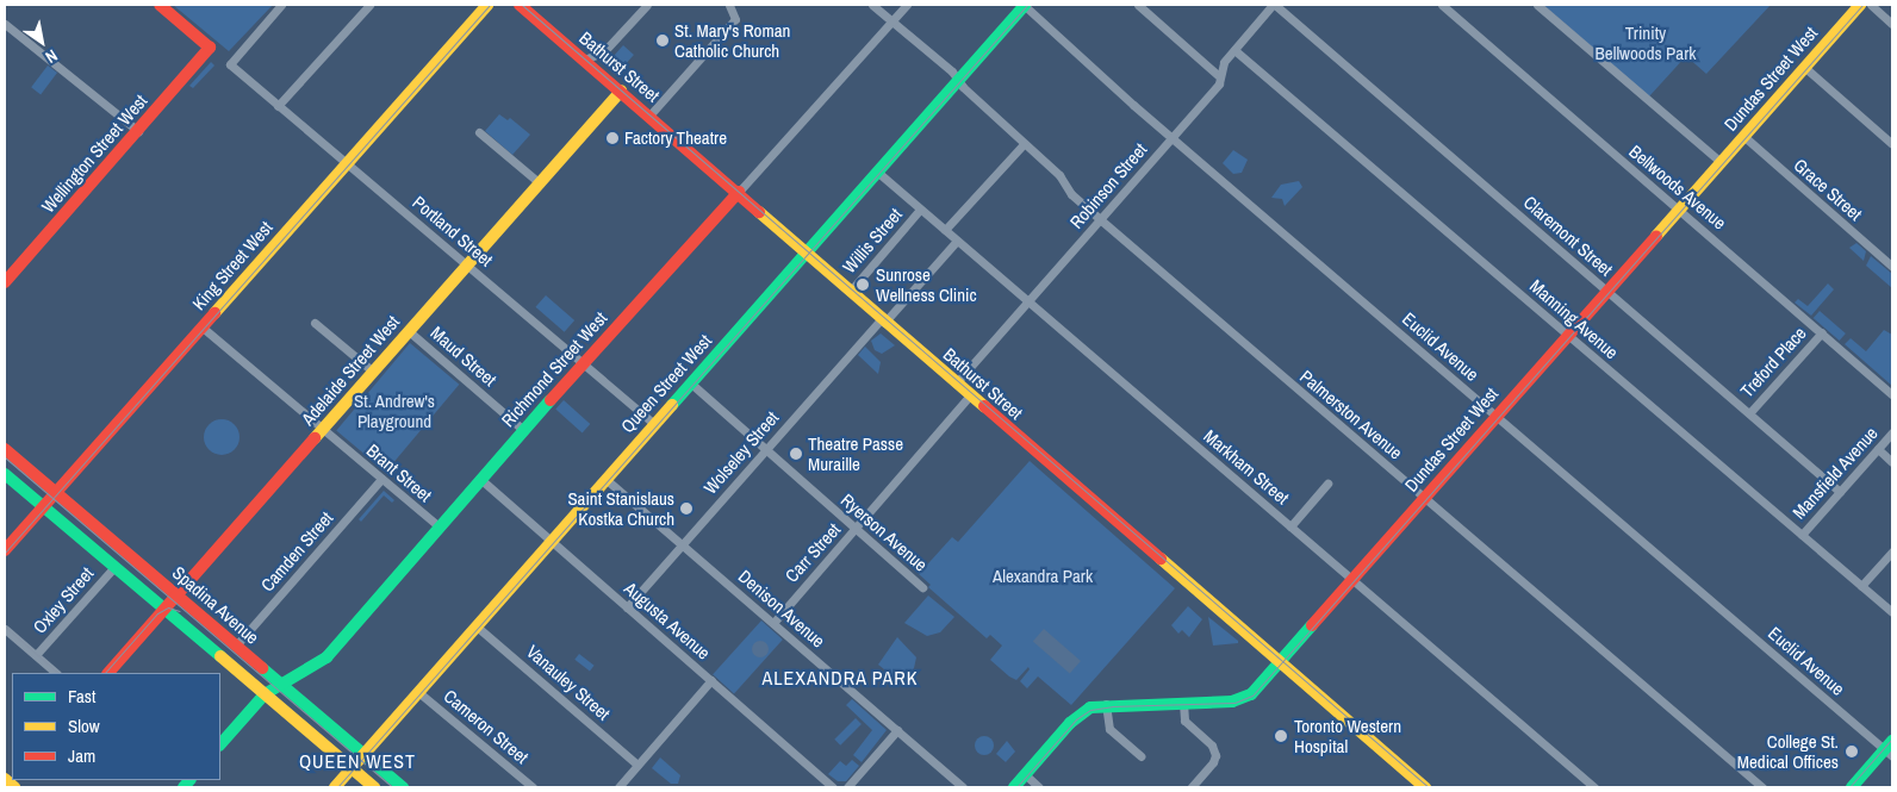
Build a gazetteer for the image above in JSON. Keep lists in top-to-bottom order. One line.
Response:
{"streets":{"main road":["Bathurst Street","Dundas Street West","Wellington Street West","King Street West","Richmond Street West","Adelaide Street West","Queen Street West","Spadina Avenue"],"street":["Robinson Street","Bellwoods Avenue","Grace Street","Portland Street","Claremont Street","Willis Street","Manning Avenue","Euclid Avenue","Maud Street","Treford Place","Palmerston Avenue","Wolseley Street","Markham Street","Brant Street","Mansfield Avenue","Ryerson Avenue","Camden Street","Carr Street","Oxley Street","Denison Avenue","Augusta Avenue","Vanauley Street","Cameron Street"]},"crossings":[["Bathurst Street","Dundas Street West"],["Bathurst Street","Robinson Street"],["Bathurst Street","Willis Street"],["Bathurst Street","Richmond Street West"],["Bathurst Street","Adelaide Street West"],["Bathurst Street","Queen Street West"],["Bathurst Street","Wolseley Street"],["Bathurst Street","Carr Street"],["Dundas Street West","Bellwoods Avenue"],["Dundas Street West","Grace Street"],["Dundas Street West","Claremont Street"],["Dundas Street West","Manning Avenue"],["Dundas Street West","Euclid Avenue"],["Dundas Street West","Palmerston Avenue"],["Dundas Street West","Markham Street"],["Robinson Street","Claremont Street"],["Robinson Street","Manning Avenue"],["Robinson Street","Euclid Avenue"],["Robinson Street","Palmerston Avenue"],["Robinson Street","Markham Street"],["Bellwoods Avenue","Treford Place"],["Portland Street","King Street West"],["Portland Street","Richmond Street West"],["Portland Street","Adelaide Street West"],["Portland Street","Queen Street West"],["Claremont Street","Treford Place"],["Claremont Street","Mansfield Avenue"],["Willis Street","Markham Street"],["King Street West","Brant Street"],["King Street West","Spadina Avenue"],["Manning Avenue","Mansfield Avenue"],["Euclid Avenue","Queen Street West"],["Maud Street","Richmond Street West"],["Maud Street","Adelaide Street West"],["Richmond Street West","Palmerston Avenue"],["Richmond Street West","Brant Street"],["Richmond Street West","Spadina Avenue"],["Richmond Street West","Augusta Avenue"],["Adelaide Street West","Brant Street"],["Adelaide Street West","Spadina Avenue"],["Queen Street West","Palmerston Avenue"],["Queen Street West","Markham Street"],["Queen Street West","Ryerson Avenue"],["Queen Street West","Spadina Avenue"],["Queen Street West","Denison Avenue"],["Queen Street West","Augusta Avenue"],["Queen Street West","Vanauley Street"],["Queen Street West","Cameron Street"],["Wolseley Street","Markham Street"],["Wolseley Street","Ryerson Avenue"],["Wolseley Street","Denison Avenue"],["Wolseley Street","Augusta Avenue"],["Brant Street","Camden Street"],["Ryerson Avenue","Carr Street"],["Camden Street","Spadina Avenue"],["Carr Street","Denison Avenue"],["Oxley Street","Spadina Avenue"]],"districts":["ALEXANDRA PARK","QUEEN WEST"],"parks":["Trinity Bellwoods Park","St. Andrew's Playground","Alexandra Park"],"places":["St. Mary's Roman Catholic Church","Factory Theatre","Sunrose Wellness Clinic","Theatre Passe Muraille","Saint Stanislaus Kostka Church","Toronto Western Hospital","College St. Medical Offices"],"legend":["Fast","Slow","Jam"],"north":"bottom right"}
